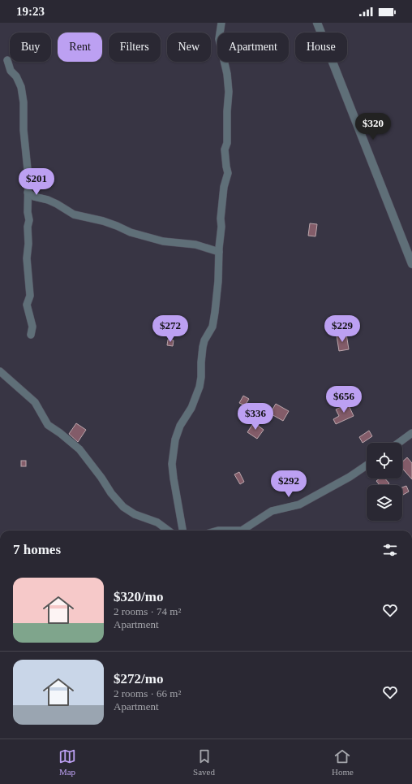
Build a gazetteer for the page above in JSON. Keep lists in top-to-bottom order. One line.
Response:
{"page":{"status":"19:23","chip":["Buy","Rent","Filters","New","Apartment","House"],"price":["$320","$201","$272","$229","$656","$336","$292"],"heading":"7 homes","list":[{"name":"$320/mo","note":"2 rooms · 74 m² · Apartment"},{"name":"$272/mo","note":"2 rooms · 66 m² · Apartment"}],"tabs":["Map","Saved","Home"]}}
